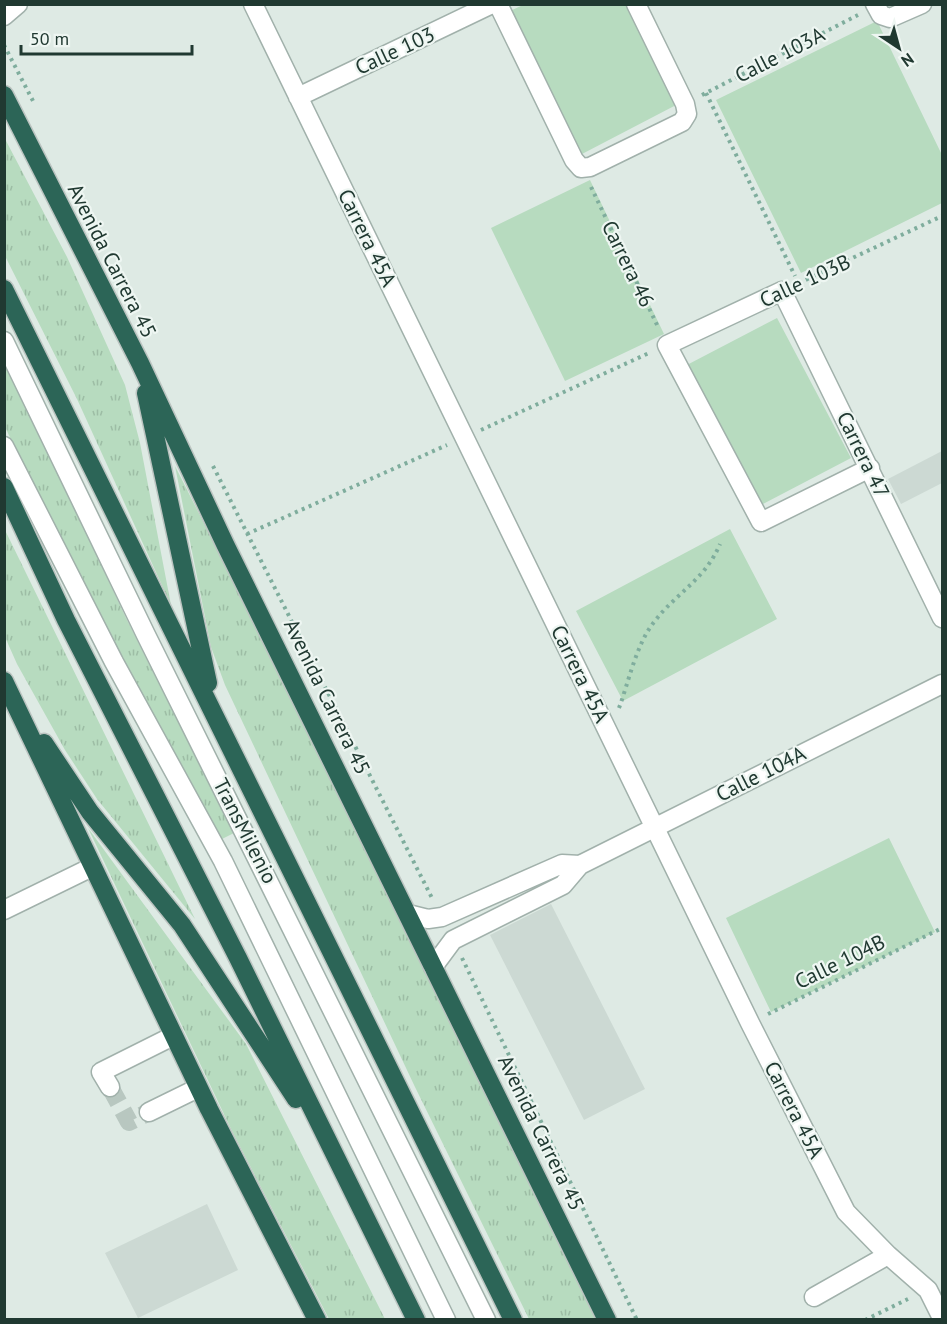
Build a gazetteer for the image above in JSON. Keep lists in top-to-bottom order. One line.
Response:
{"streets":{"highway":["Avenida Carrera 45"],"street":["Calle 103","Carrera 45A","Calle 103B","Carrera 47","Calle 104A","TransMilenio"],"path":["Calle 103A","Carrera 46","Calle 104B"]},"crossings":[["Calle 103","Carrera 45A"],["Carrera 45A","Calle 104A"],["Carrera 45A","Calle 104B"],["Avenida Carrera 45","Calle 104A"],["Carrera 46","Calle 103B"],["Calle 103B","Carrera 47"]],"scale_bar":"50 m","north":"bottom right"}
